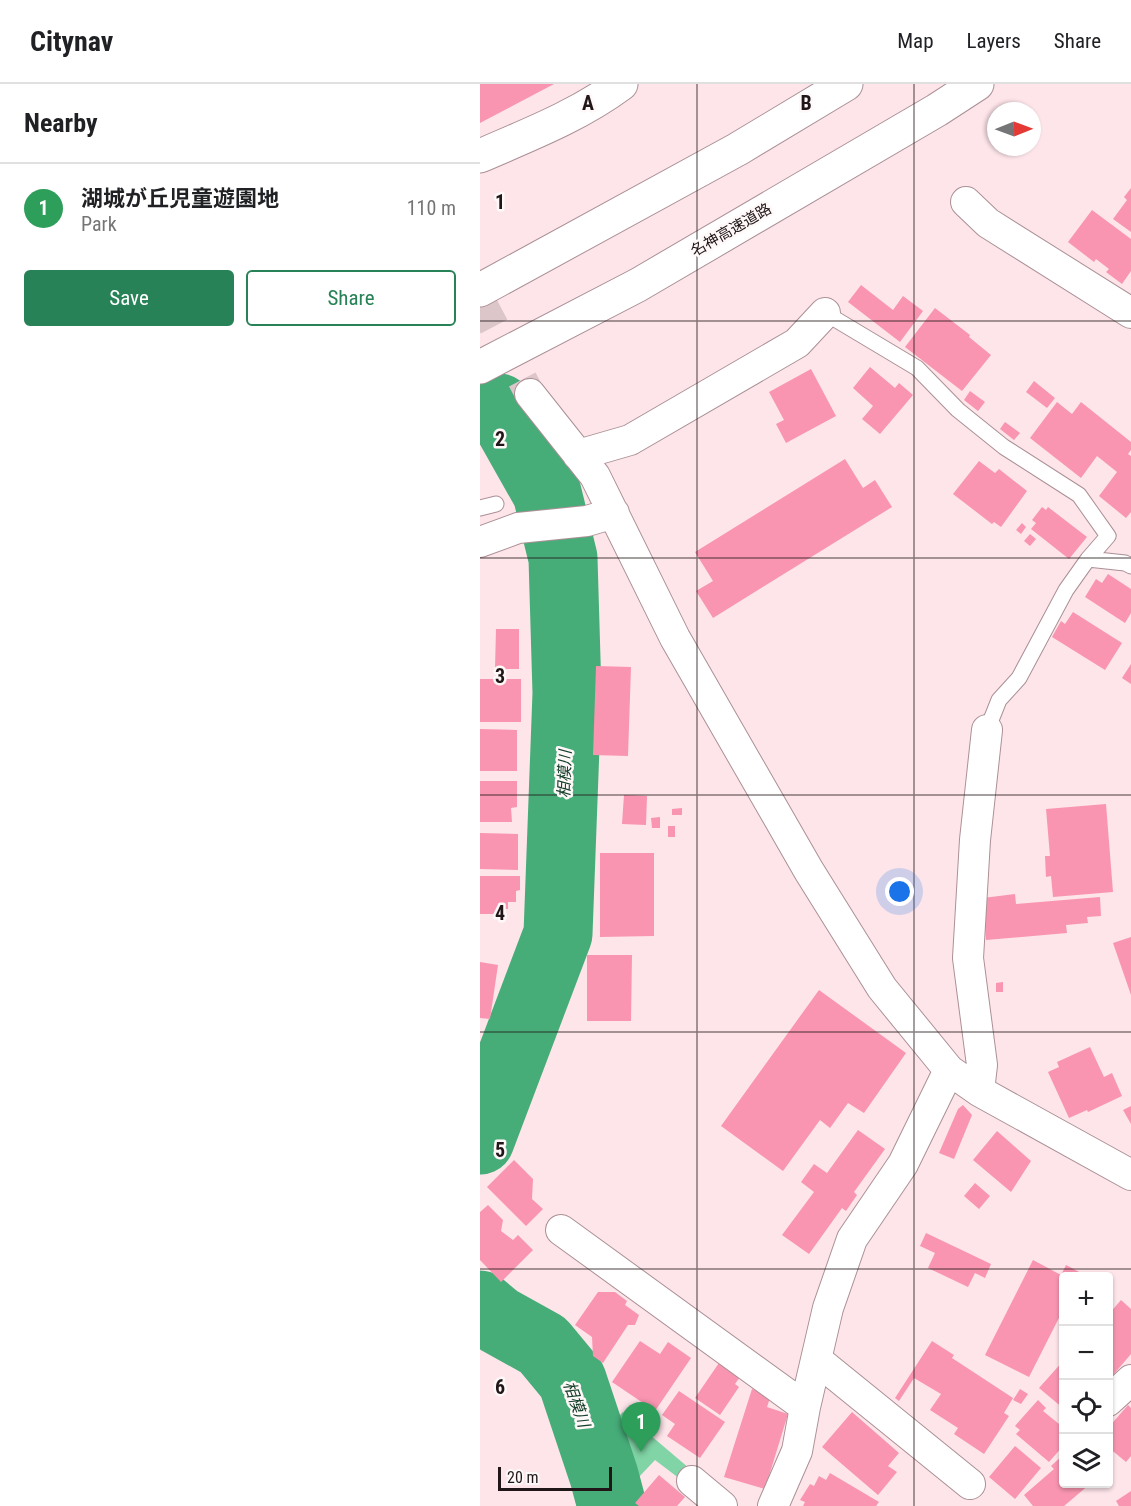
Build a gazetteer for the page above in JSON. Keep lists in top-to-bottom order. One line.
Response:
{"streets":{"main road":["名神高速道路"]},"water":["相模川"],"scale_bar":"20 m","north":"right","page":{"header":"Citynav","nav":["Map","Layers","Share"],"heading":"Nearby","list":[{"mark":"1","name":"湖城が丘児童遊園地","note":"Park","value":"110 m"}],"buttons":["Save","Share"],"map_buttons":["+","−"],"pins":"1","scale":"20 m"},"grid":{"columns":["A","B"],"rows":["1","2","3","4","5","6"]}}
